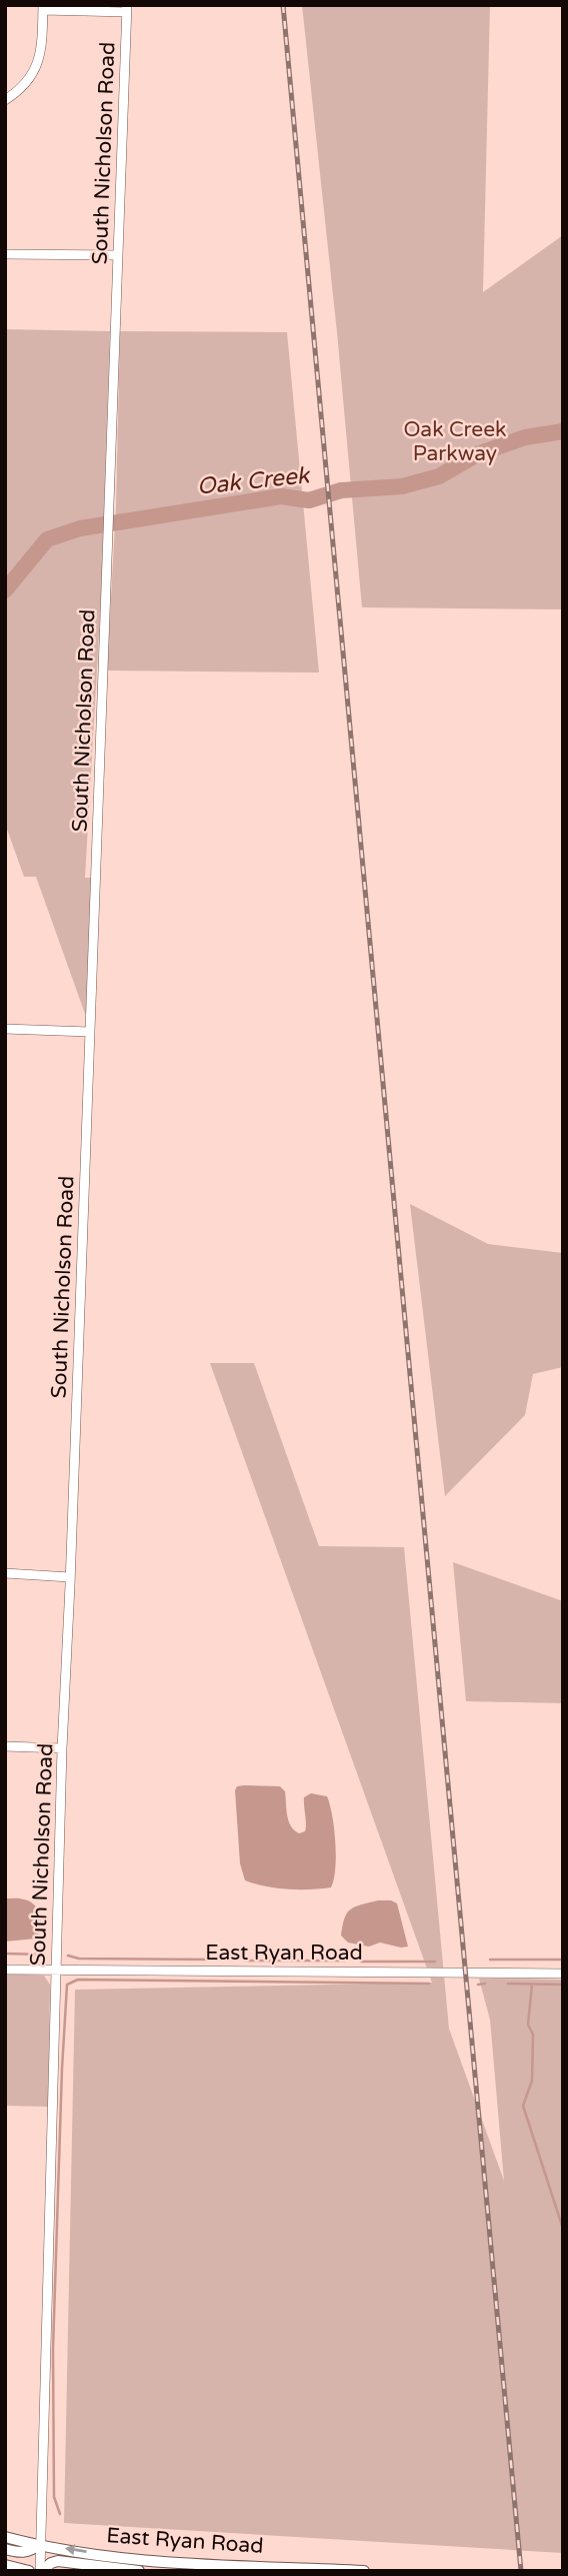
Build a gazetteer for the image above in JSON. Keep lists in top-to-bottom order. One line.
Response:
{"streets":{"main road":["East Ryan Road"],"street":["South Nicholson Road"]},"crossings":[["South Nicholson Road","East Ryan Road"]],"water":["Oak Creek"],"parks":["Oak Creek Parkway"]}
